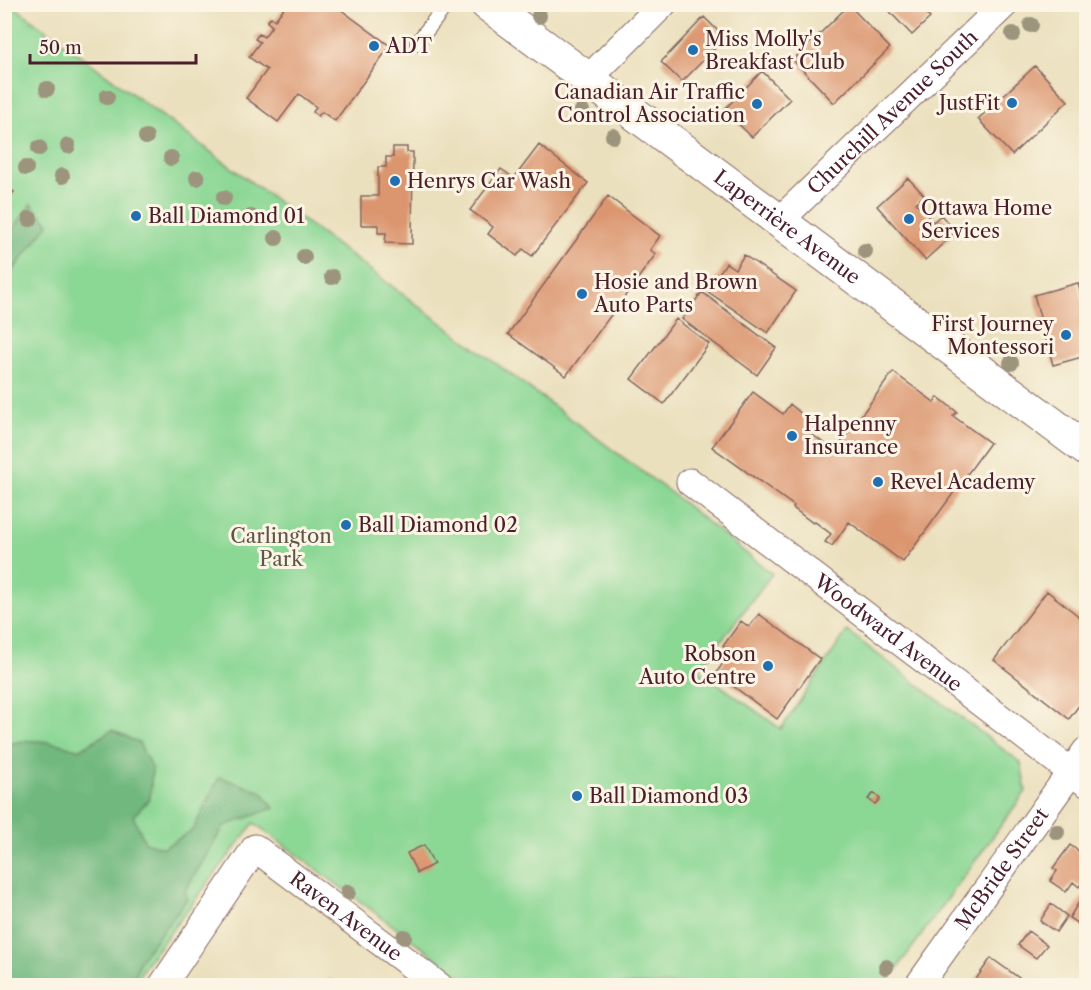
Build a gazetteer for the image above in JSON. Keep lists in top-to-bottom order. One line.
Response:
{"streets":{"street":["Churchill Avenue South","Laperrière Avenue","Woodward Avenue","McBride Street","Raven Avenue"]},"crossings":[["Churchill Avenue South","Laperrière Avenue"],["Woodward Avenue","McBride Street"]],"parks":["Carlington Park"],"places":["ADT","Miss Molly's Breakfast Club","JustFit","Canadian Air Traffic Control Association","Henrys Car Wash","Ball Diamond 01","Ottawa Home Services","Hosie and Brown Auto Parts","First Journey Montessori","Halpenny Insurance","Revel Academy","Ball Diamond 02","Robson Auto Centre","Ball Diamond 03"],"scale_bar":"50 m"}
